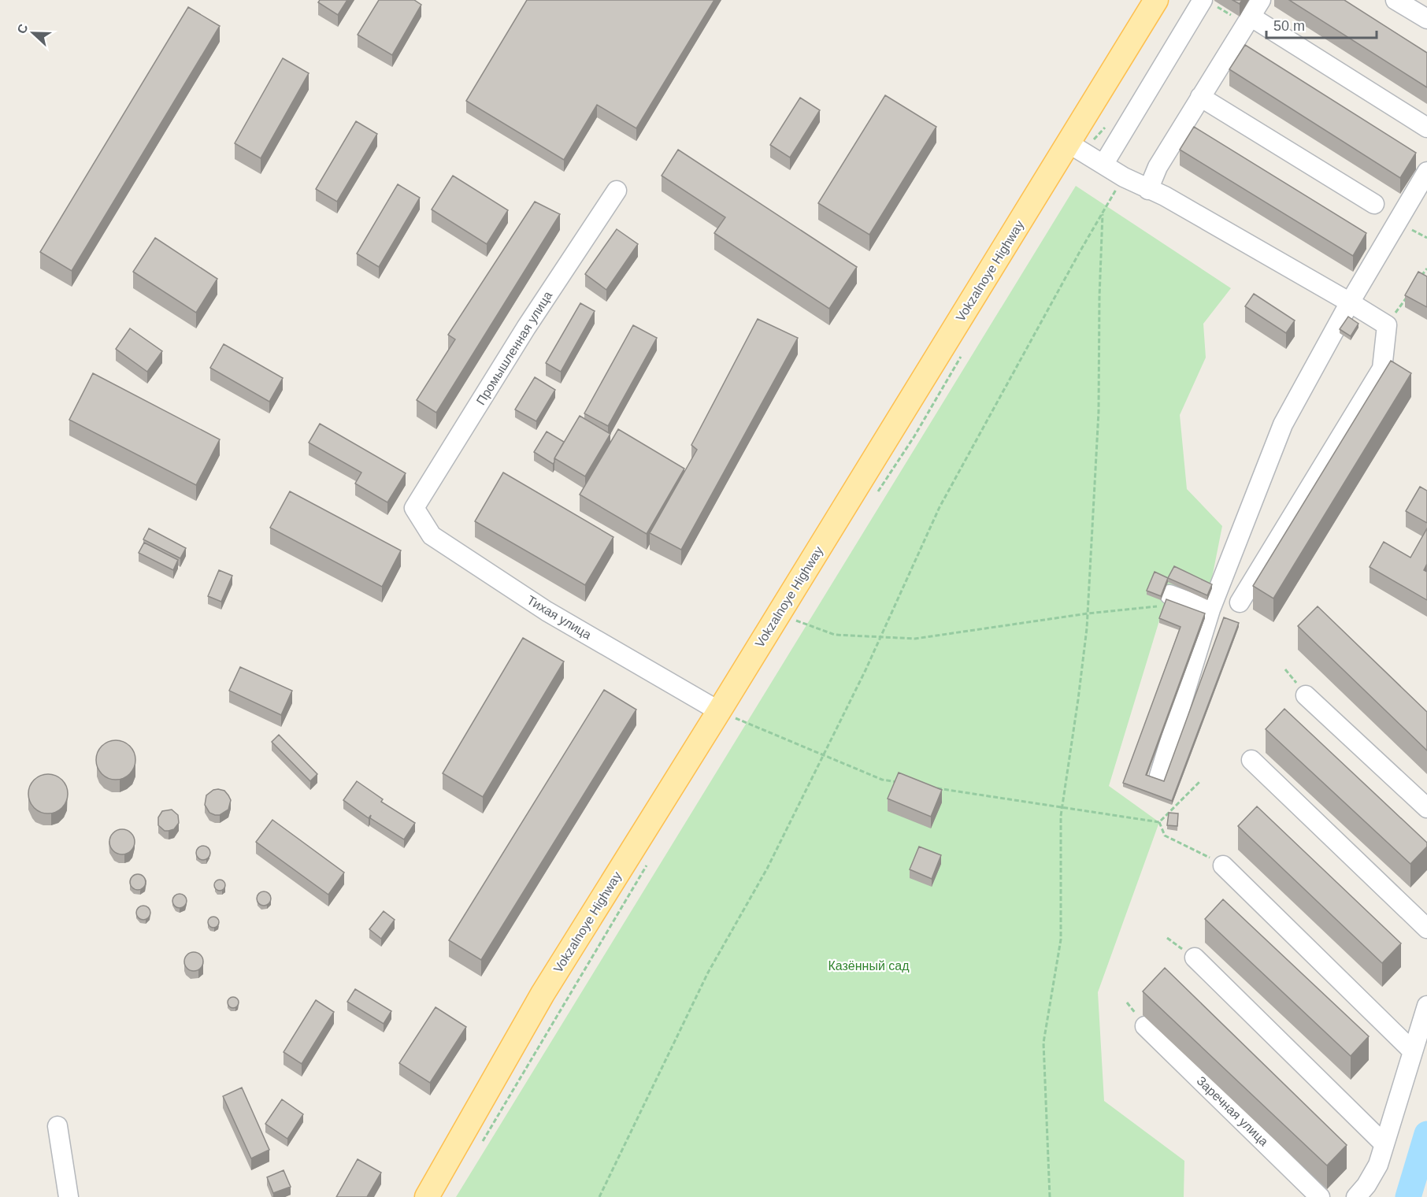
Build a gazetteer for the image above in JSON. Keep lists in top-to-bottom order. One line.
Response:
{"streets":{"main road":["Vokzalnoye Highway"],"street":["Промышленная улица","Тихая улица","Заречная улица"]},"crossings":[["Vokzalnoye Highway","Тихая улица"],["Промышленная улица","Тихая улица"]],"parks":["Казённый сад"],"scale_bar":"50 m","north":"left"}
